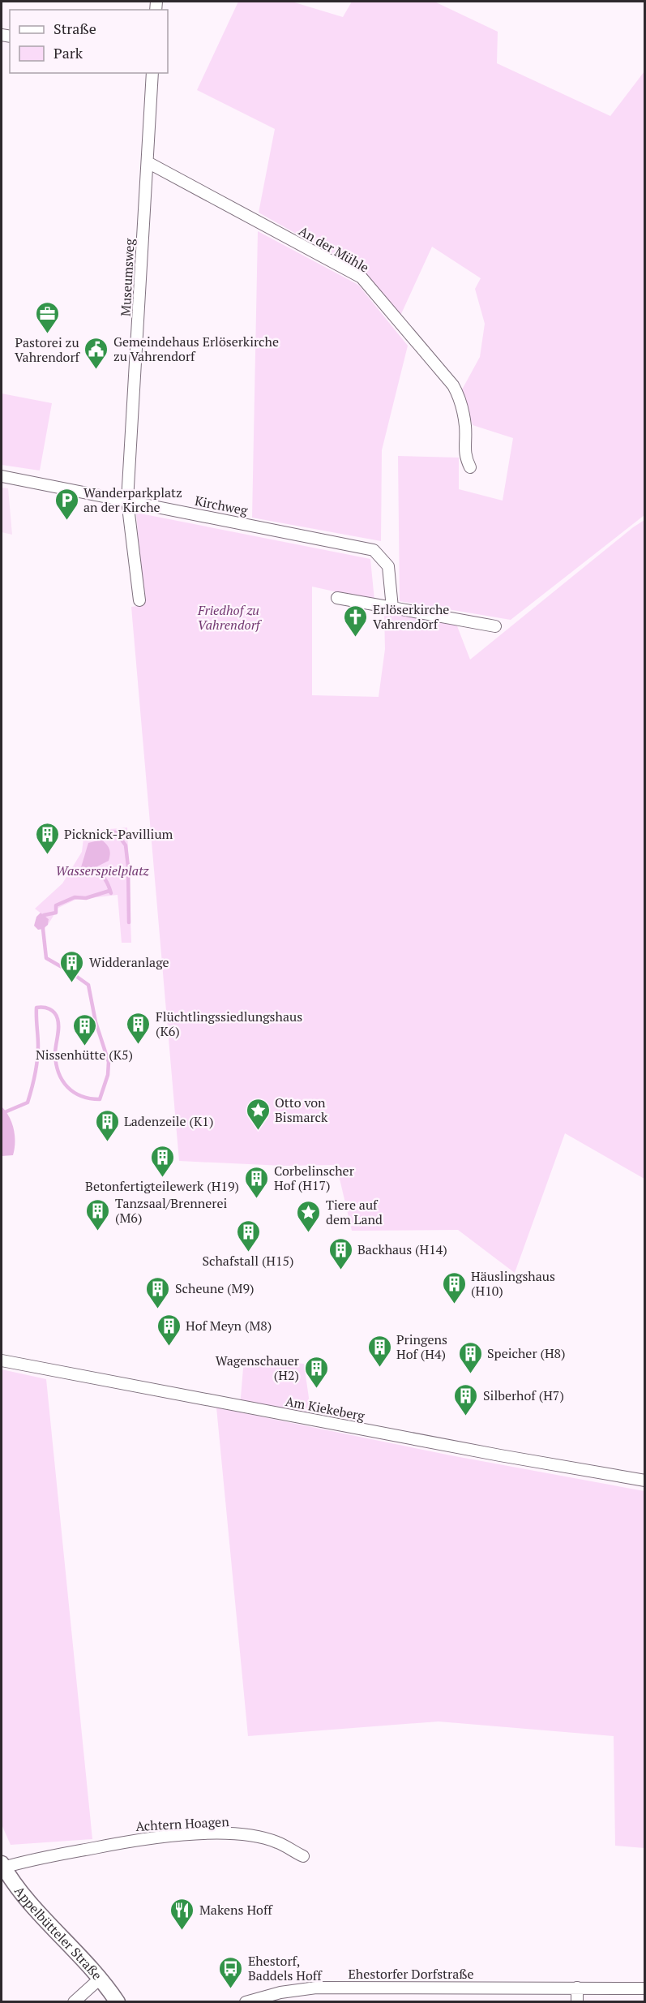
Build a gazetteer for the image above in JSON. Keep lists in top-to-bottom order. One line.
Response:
{"streets":{"main road":["Appelbütteler Straße"],"street":["An der Mühle","Museumsweg","Kirchweg","Am Kiekeberg","Achtern Hoagen","Ehestorfer Dorfstraße"]},"crossings":[["An der Mühle","Museumsweg"],["Museumsweg","Kirchweg"],["Achtern Hoagen","Appelbütteler Straße"]],"parks":["Friedhof zu Vahrendorf","Wasserspielplatz"],"places":{"office":["Pastorei zu Vahrendorf"],"public building":["Gemeindehaus Erlöserkirche zu Vahrendorf"],"parking":["Wanderparkplatz an der Kirche"],"church":["Erlöserkirche Vahrendorf"],"building":["Picknick-Pavillium","Widderanlage","Flüchtlingssiedlungshaus (K6)","Nissenhütte (K5)","Ladenzeile (K1)","Betonfertigteilewerk (H19)","Corbelinscher Hof (H17)","Tanzsaal/Brennerei (M6)","Schafstall (H15)","Backhaus (H14)","Häuslingshaus (H10)","Scheune (M9)","Hof Meyn (M8)","Pringens Hof (H4)","Speicher (H8)","Wagenschauer (H2)","Silberhof (H7)"],"place":["Otto von Bismarck","Tiere auf dem Land"],"restaurant":["Makens Hoff"],"bus stop":["Ehestorf, Baddels Hoff"]},"legend":["Straße","Park"]}
